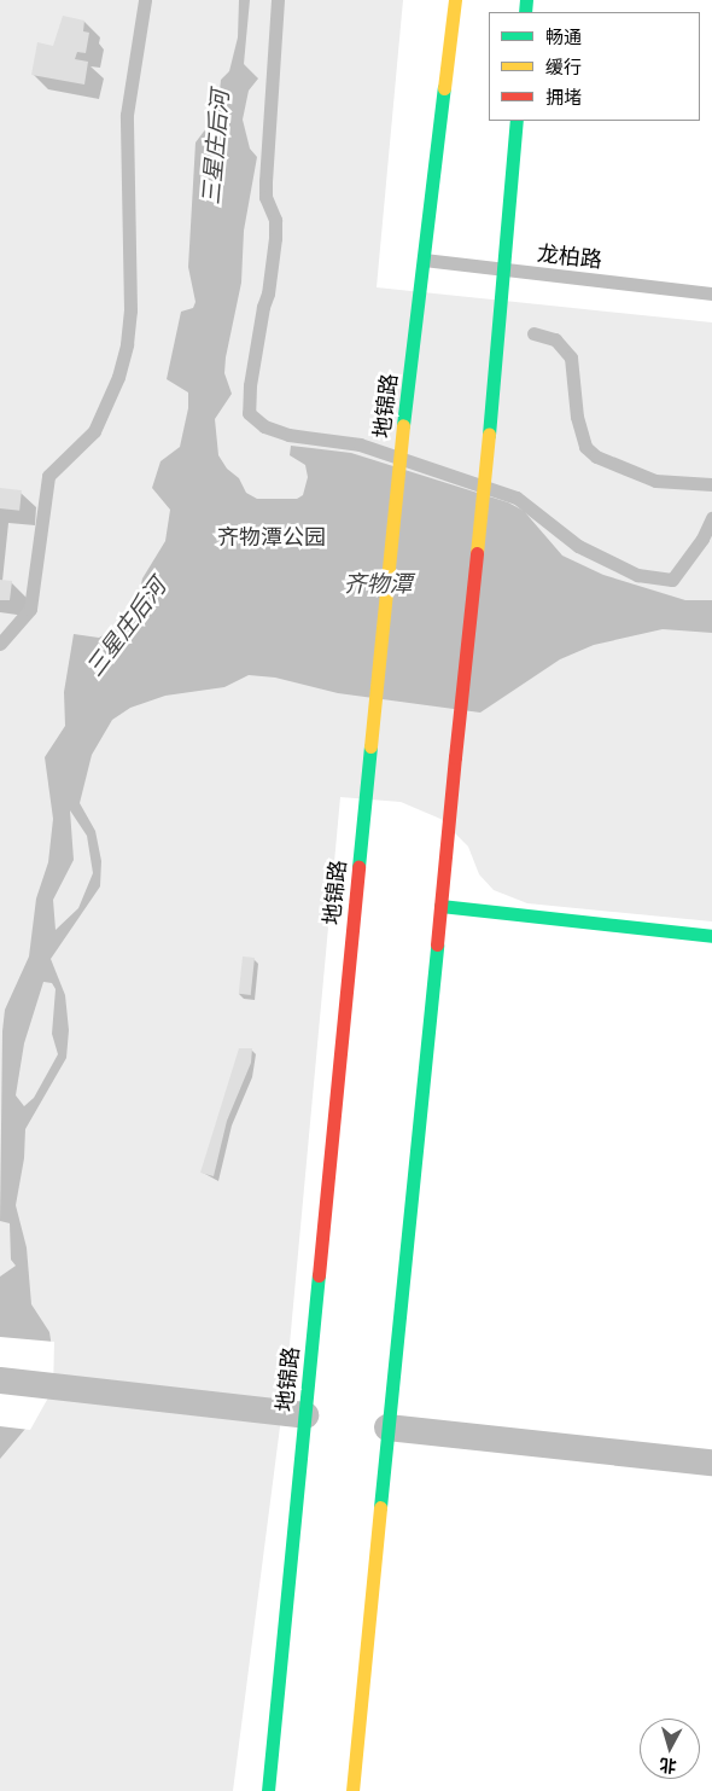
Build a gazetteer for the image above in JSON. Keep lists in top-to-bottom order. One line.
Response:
{"streets":{"street":["地锦路"],"lane":["龙柏路"]},"crossings":[["龙柏路","地锦路"]],"water":["三星庄后河","齐物潭"],"parks":["齐物潭公园"],"legend":["畅通","缓行","拥堵"],"north":"bottom"}
